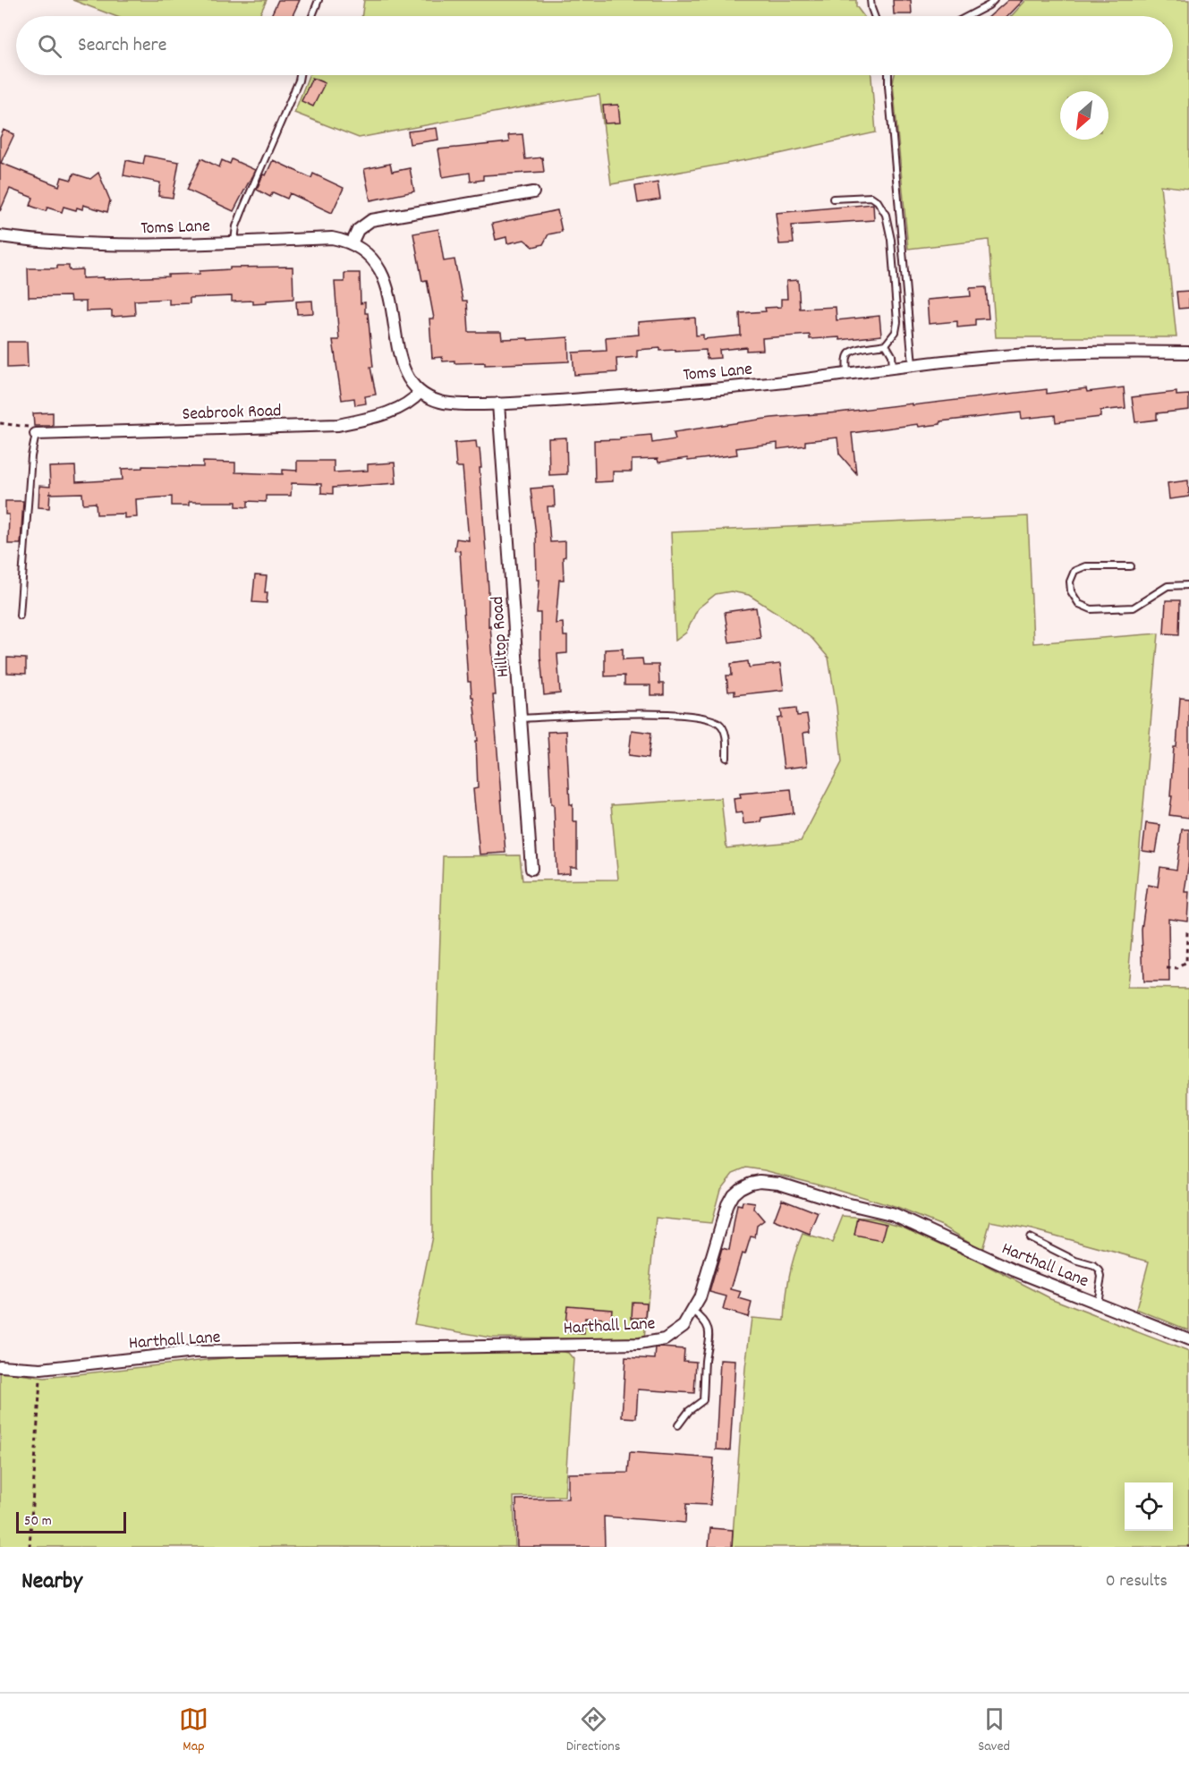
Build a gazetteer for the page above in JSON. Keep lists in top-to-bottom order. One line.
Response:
{"streets":{"street":["Toms Lane","Seabrook Road","Hilltop Road","Harthall Lane"]},"crossings":[["Toms Lane","Seabrook Road"],["Toms Lane","Hilltop Road"]],"scale_bar":"50 m","north":"bottom left","page":{"search":"Search here","scale":"50 m","heading":["Nearby","0 results"],"nav":["Map","Directions","Saved"]}}
